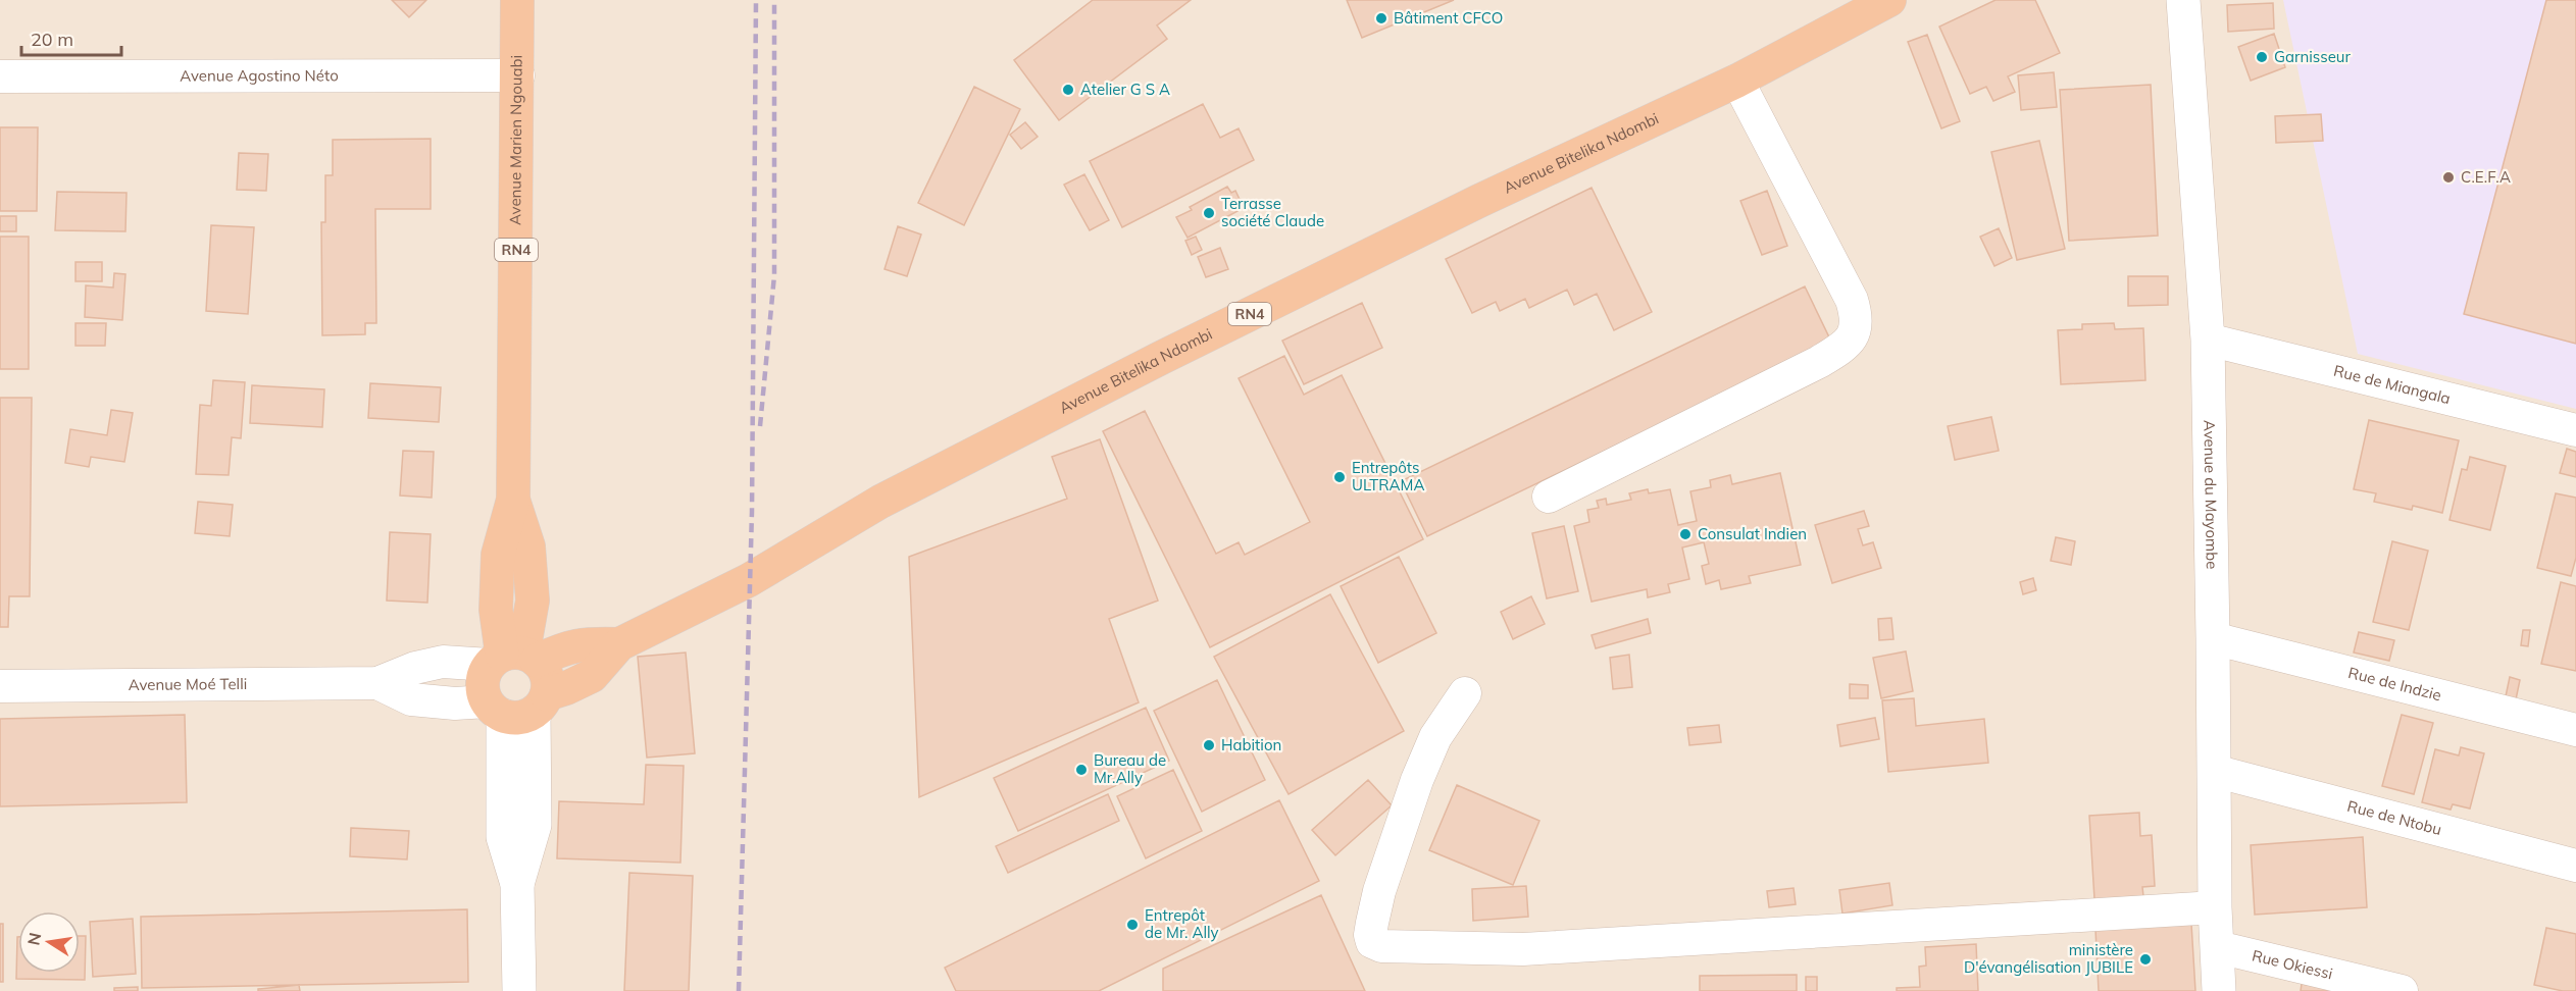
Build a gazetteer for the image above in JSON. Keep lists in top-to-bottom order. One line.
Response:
{"streets":{"highway":["Avenue Marien Ngouabi","Avenue Bitelika Ndombi","RN4"],"street":["Avenue Agostino Néto","Rue de Miangala","Avenue du Mayombe","Rue de Indzie","Avenue Moé Telli","Rue de Ntobu","Rue Okiessi"]},"crossings":[["Avenue Agostino Néto","Avenue Marien Ngouabi"],["Avenue Marien Ngouabi","RN4"],["Avenue Marien Ngouabi","Avenue Moé Telli"],["Avenue Bitelika Ndombi","RN4"],["RN4","Avenue Moé Telli"],["Rue de Miangala","Avenue du Mayombe"],["Avenue du Mayombe","Rue de Indzie"],["Avenue du Mayombe","Rue de Ntobu"],["Avenue du Mayombe","Rue Okiessi"]],"places":["Bâtiment CFCO","Garnisseur","Atelier G S A","C.E.F.A","Terrasse société Claude","Entrepôts ULTRAMA","Consulat Indien","Habition","Bureau de Mr.Ally","Entrepôt de Mr. Ally","ministère D'évangélisation JUBILE"],"scale_bar":"20 m","north":"left"}
